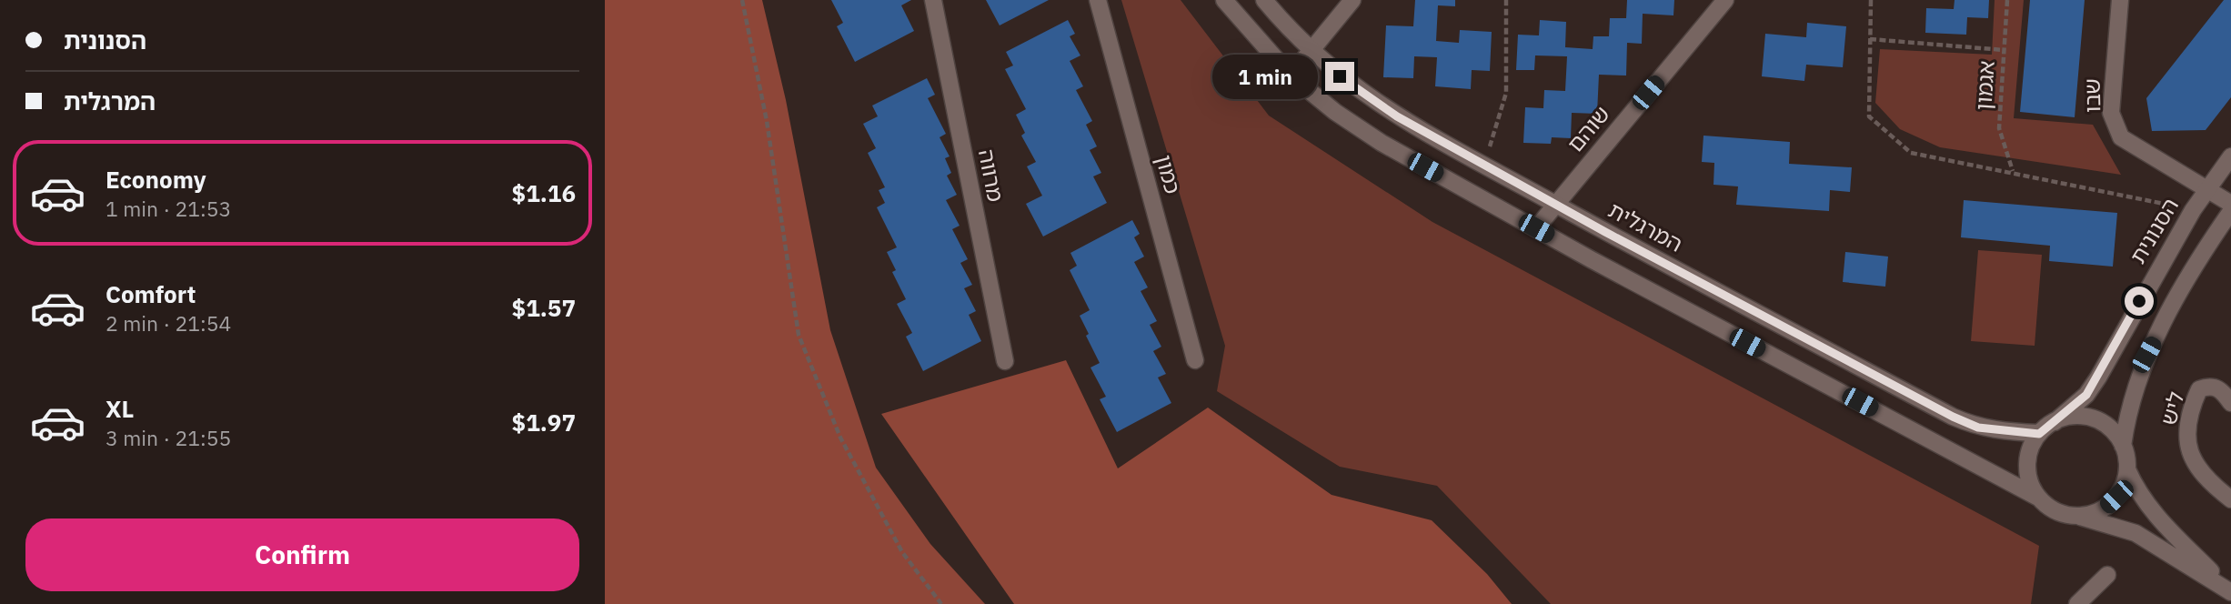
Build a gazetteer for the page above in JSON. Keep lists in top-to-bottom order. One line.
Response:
{"streets":{"street":["שבו","שוהם","כמון","מרווה","המרגלית","הסנונית","ליש"],"path":["אגמון"]},"crossings":[["שבו","הסנונית"],["שוהם","המרגלית"],["המרגלית","הסנונית"]],"page":{"banner":["הסנונית","המרגלית"],"bubble":"1 min","list":[{"name":"Economy","note":"1 min · 21:53","value":"$1.16"},{"name":"Comfort","note":"2 min · 21:54","value":"$1.57"},{"name":"XL","note":"3 min · 21:55","value":"$1.97"}],"buttons":"Confirm"}}
